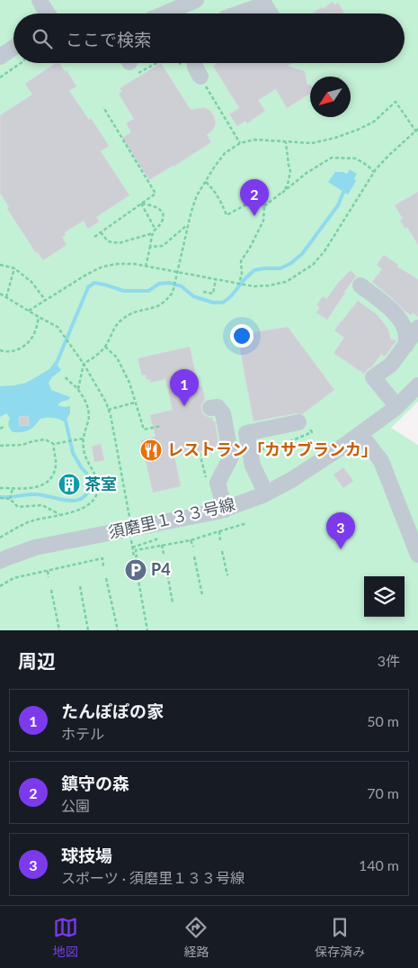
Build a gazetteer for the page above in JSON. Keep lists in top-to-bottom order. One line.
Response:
{"streets":{"street":["須磨里１３３号線"]},"places":{"restaurant":["レストラン「カサブランカ」"],"building":["茶室"],"parking":["P4"]},"north":"bottom left","page":{"search":"ここで検索","pins":["2","1","3"],"heading":["周辺","3件"],"list":[{"mark":"1","name":"たんぽぽの家","note":"ホテル","value":"50 m"},{"mark":"2","name":"鎮守の森","note":"公園","value":"70 m"},{"mark":"3","name":"球技場","note":"スポーツ · 須磨里１３３号線","value":"140 m"}],"nav":["地図","経路","保存済み"]}}
